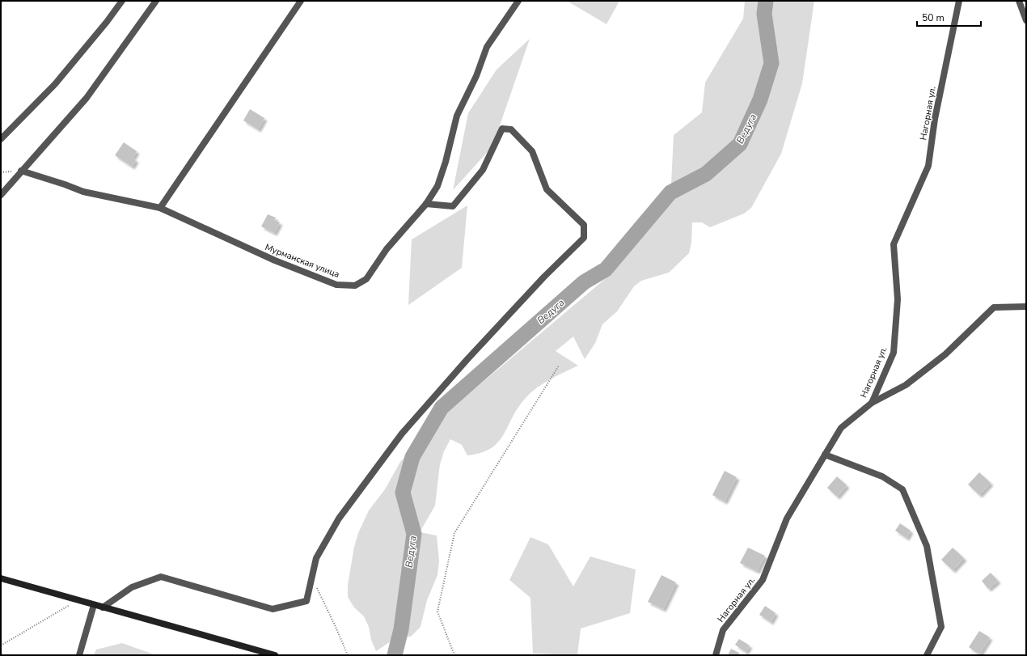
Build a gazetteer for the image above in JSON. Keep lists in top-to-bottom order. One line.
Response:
{"streets":{"street":["Нагорная ул.","Мурманская улица"]},"water":["Ведуга"],"scale_bar":"50 m"}
